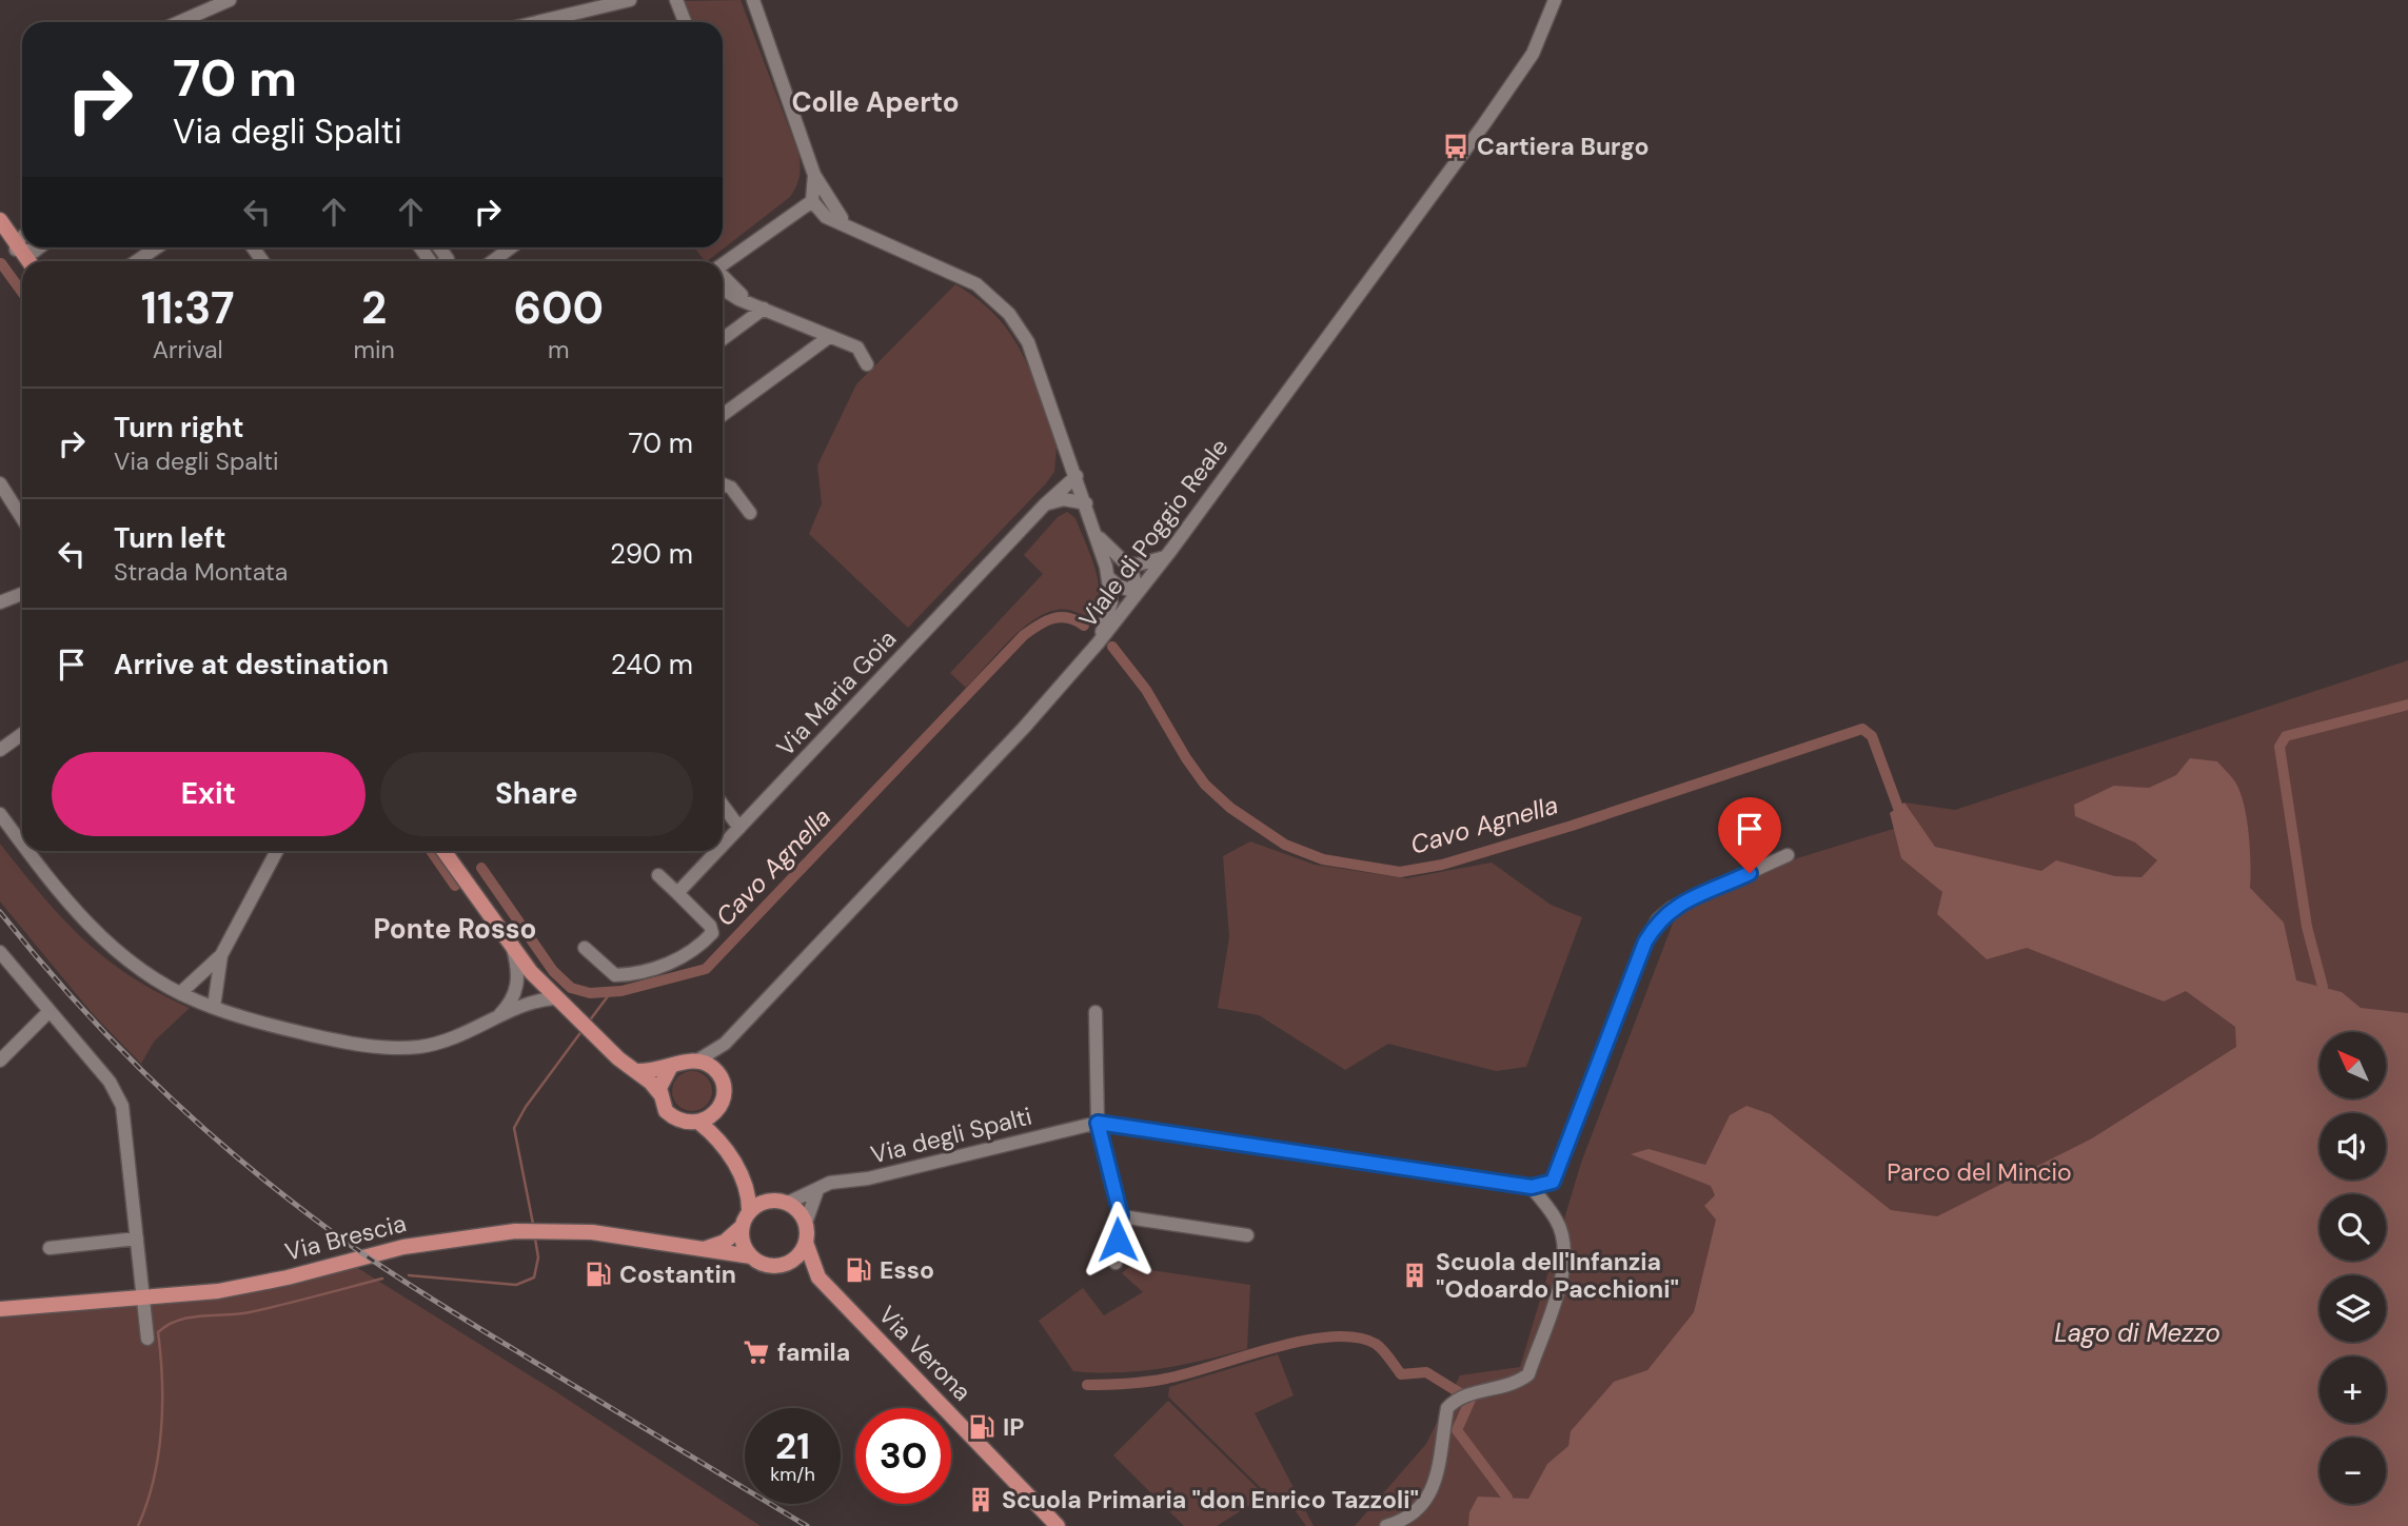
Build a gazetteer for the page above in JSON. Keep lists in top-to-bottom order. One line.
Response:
{"streets":{"main road":["Via Brescia","Via Verona"],"street":["Viale di Poggio Reale","Via Maria Goia","Via degli Spalti"]},"crossings":[["Via degli Spalti","Via Brescia"],["Via degli Spalti","Via Verona"],["Via Brescia","Via Verona"]],"districts":["Colle Aperto","Ponte Rosso"],"water":["Cavo Agnella","Lago di Mezzo"],"parks":["Parco del Mincio"],"places":{"bus stop":["Cartiera Burgo"],"fuel station":["Esso","Costantin","IP"],"building":["Scuola dell'Infanzia \"Odoardo Pacchioni\"","Scuola Primaria \"don Enrico Tazzoli\""],"supermarket":["famila"]},"north":"top left","page":{"turn":["70 m","Via degli Spalti"],"eta":["11:37","Arrival","2","min","600","m"],"list":[{"name":"Turn right","note":"Via degli Spalti","value":"70 m"},{"name":"Turn left","note":"Strada Montata","value":"290 m"},{"name":"Arrive at destination","value":"240 m"}],"buttons":["Exit","Share"],"map_buttons":["+","−"],"speed":"21 km/h","limit":"30"}}
